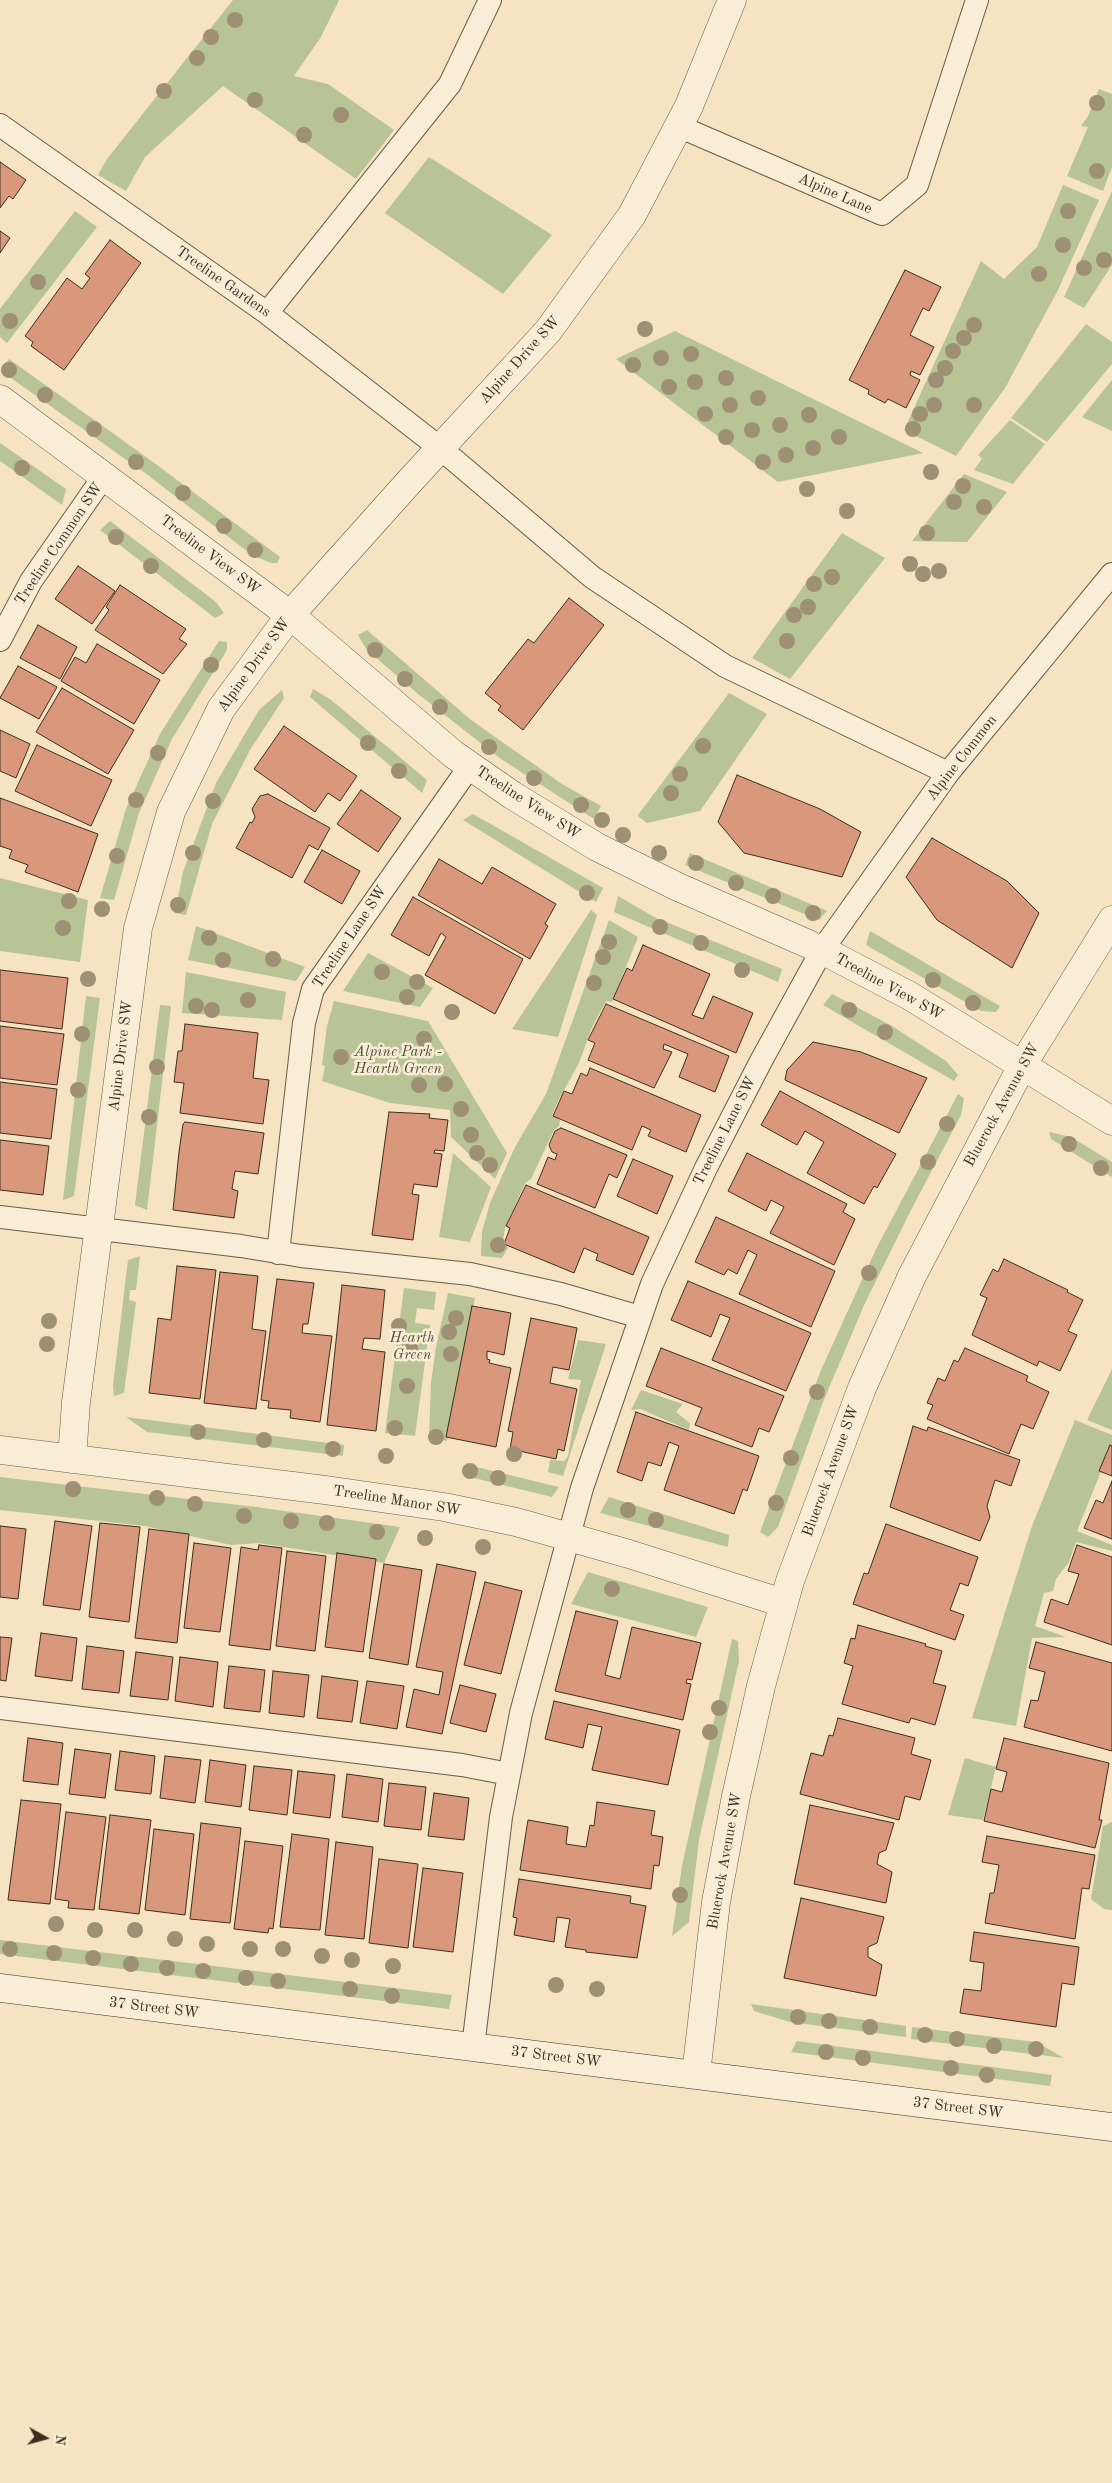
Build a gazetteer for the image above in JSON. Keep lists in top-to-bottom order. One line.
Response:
{"streets":{"street":["Alpine Drive SW","Treeline View SW","Bluerock Avenue SW","Treeline Manor SW","37 Street SW"],"lane":["Alpine Lane","Treeline Gardens","Treeline Common SW","Alpine Common","Treeline Lane SW"]},"crossings":[["Alpine Lane","Alpine Drive SW"],["Treeline Gardens","Alpine Drive SW"],["Treeline Gardens","Alpine Common"],["Alpine Drive SW","Treeline View SW"],["Alpine Drive SW","Treeline Manor SW"],["Treeline Common SW","Treeline View SW"],["Treeline View SW","Alpine Common"],["Treeline View SW","Treeline Lane SW"],["Treeline View SW","Bluerock Avenue SW"],["Alpine Common","Treeline Lane SW"],["Treeline Lane SW","Treeline Manor SW"],["Treeline Lane SW","37 Street SW"],["Bluerock Avenue SW","Treeline Manor SW"],["Bluerock Avenue SW","37 Street SW"]],"parks":["Alpine Park - Hearth Green","Hearth Green"],"north":"right"}
